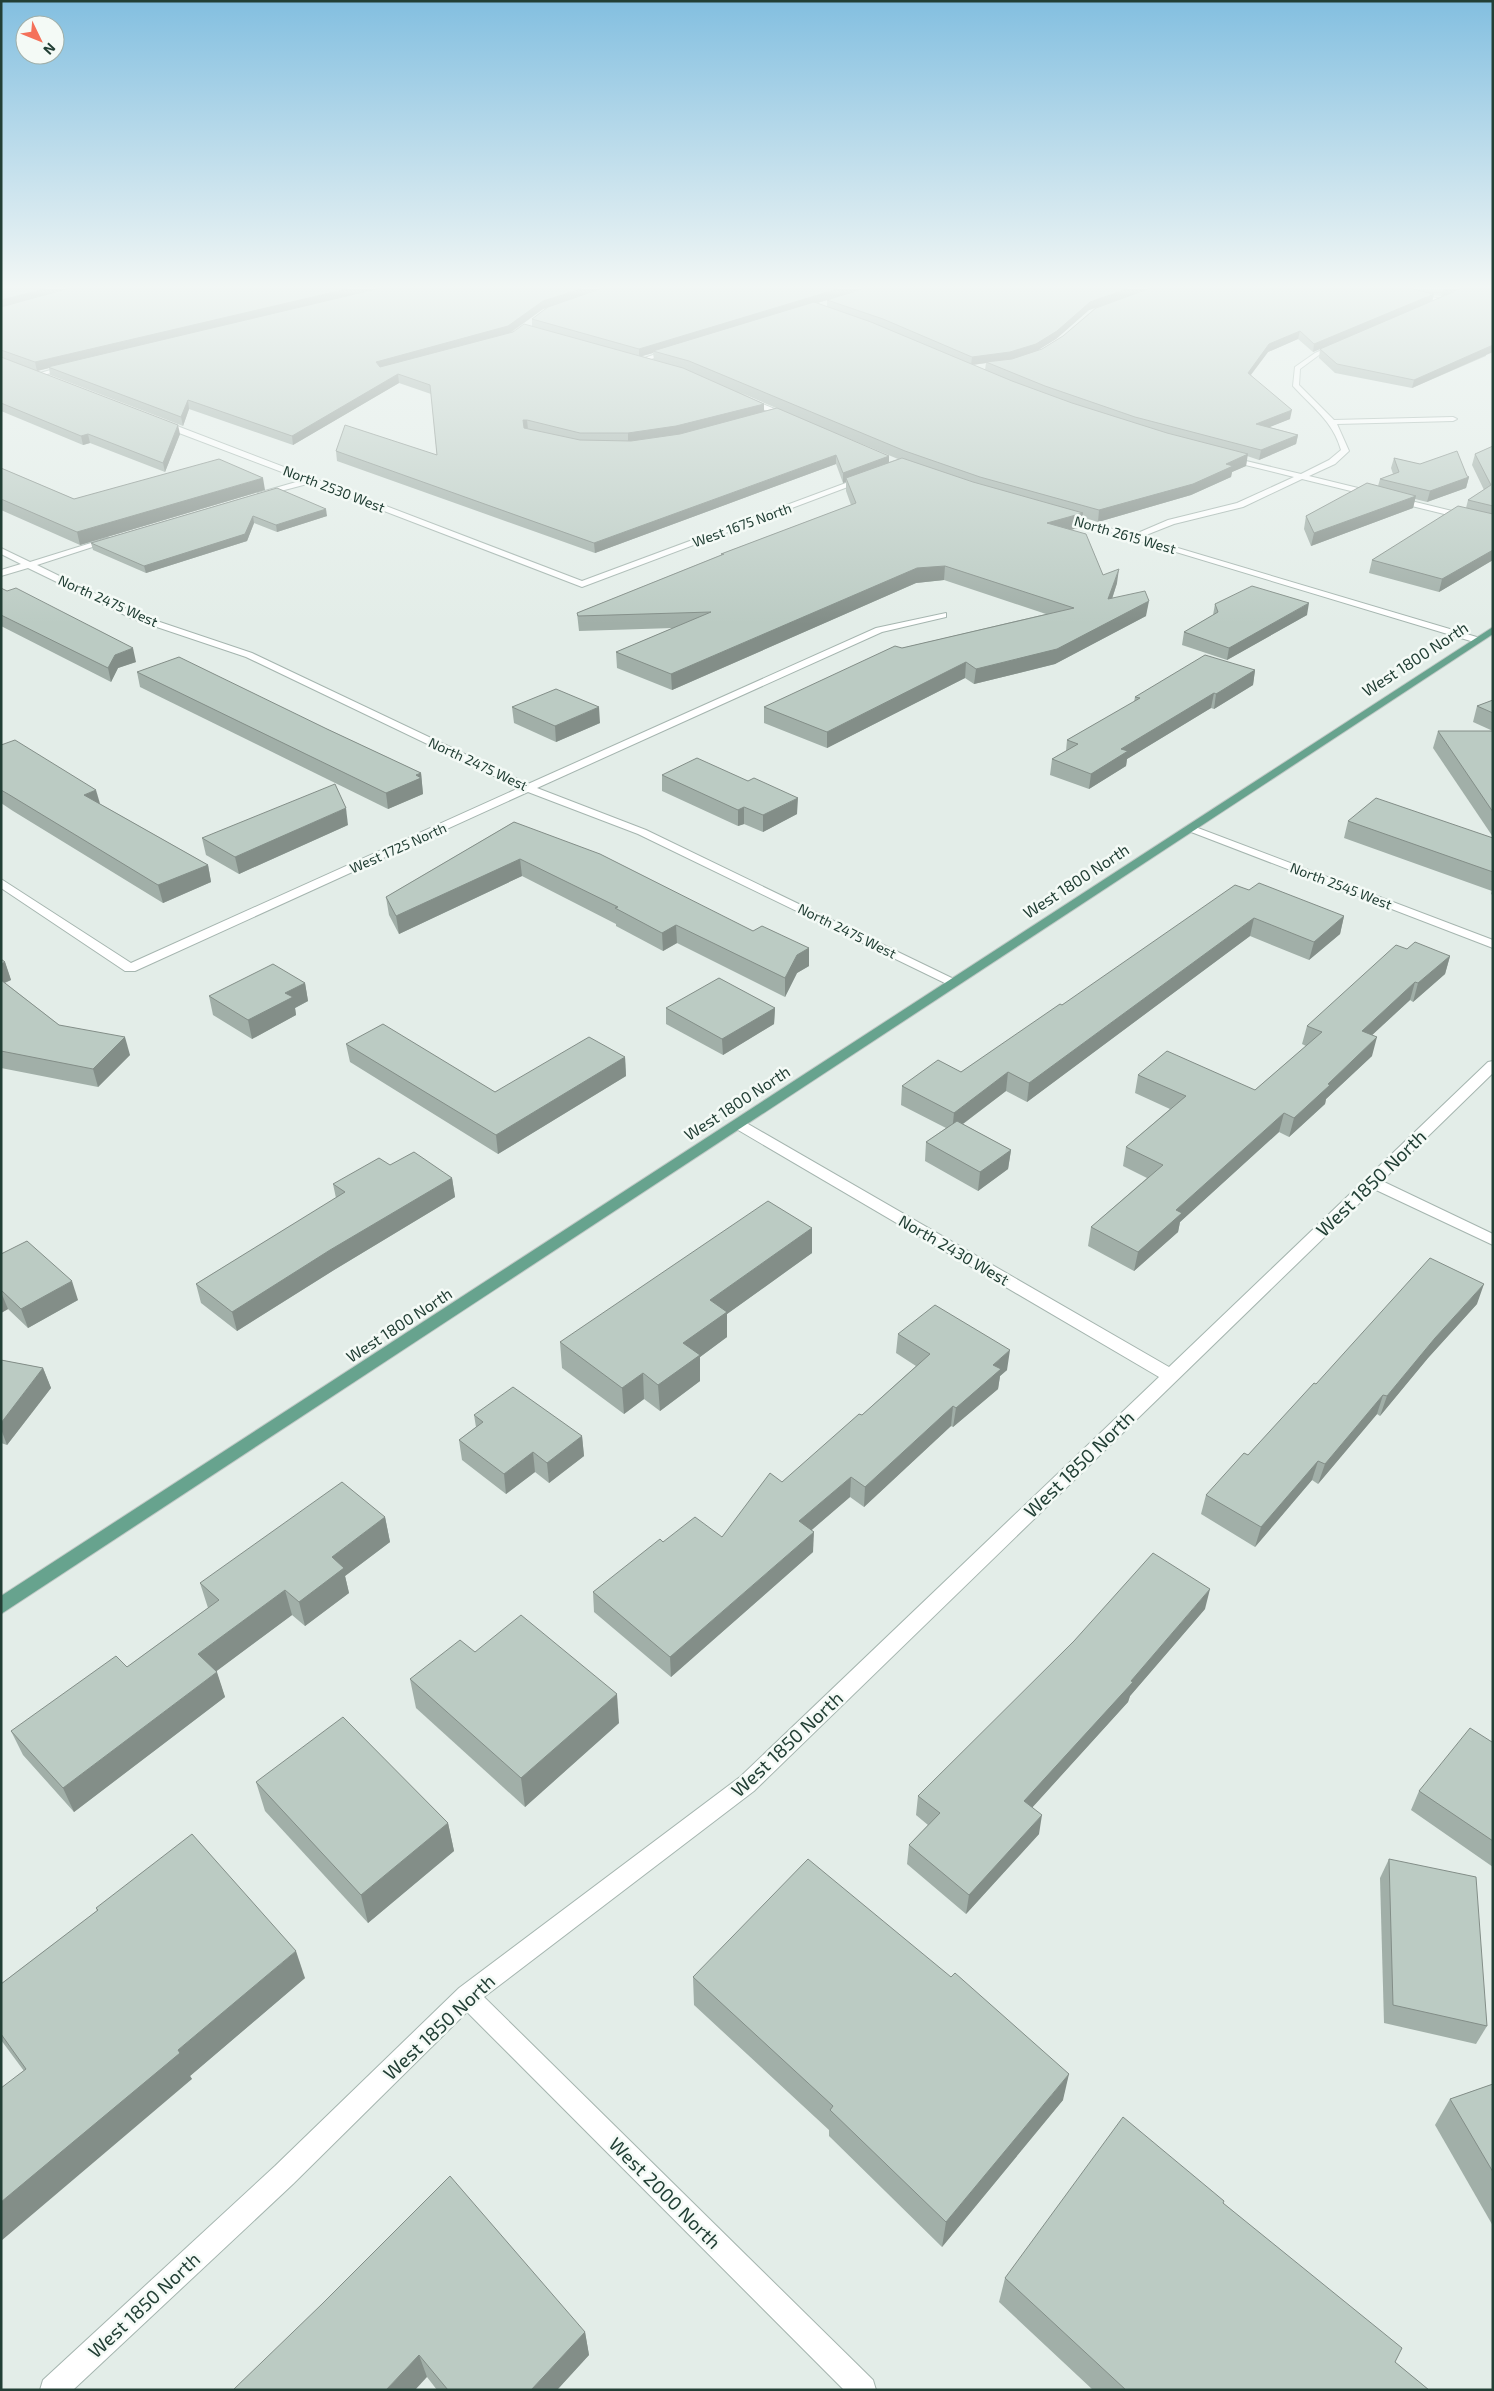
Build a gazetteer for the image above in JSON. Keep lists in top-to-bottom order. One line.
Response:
{"streets":{"main road":["West 1800 North"],"street":["North 2530 West","West 1675 North","North 2615 West","North 2475 West","West 1725 North","North 2545 West","West 1850 North","North 2430 West","West 2000 North"]},"crossings":[["North 2530 West","West 1675 North"],["North 2615 West","West 1800 North"],["North 2475 West","West 1800 North"],["North 2475 West","West 1725 North"],["West 1800 North","North 2545 West"],["West 1800 North","North 2430 West"],["West 1850 North","North 2430 West"],["West 1850 North","West 2000 North"]],"north":"bottom right"}
